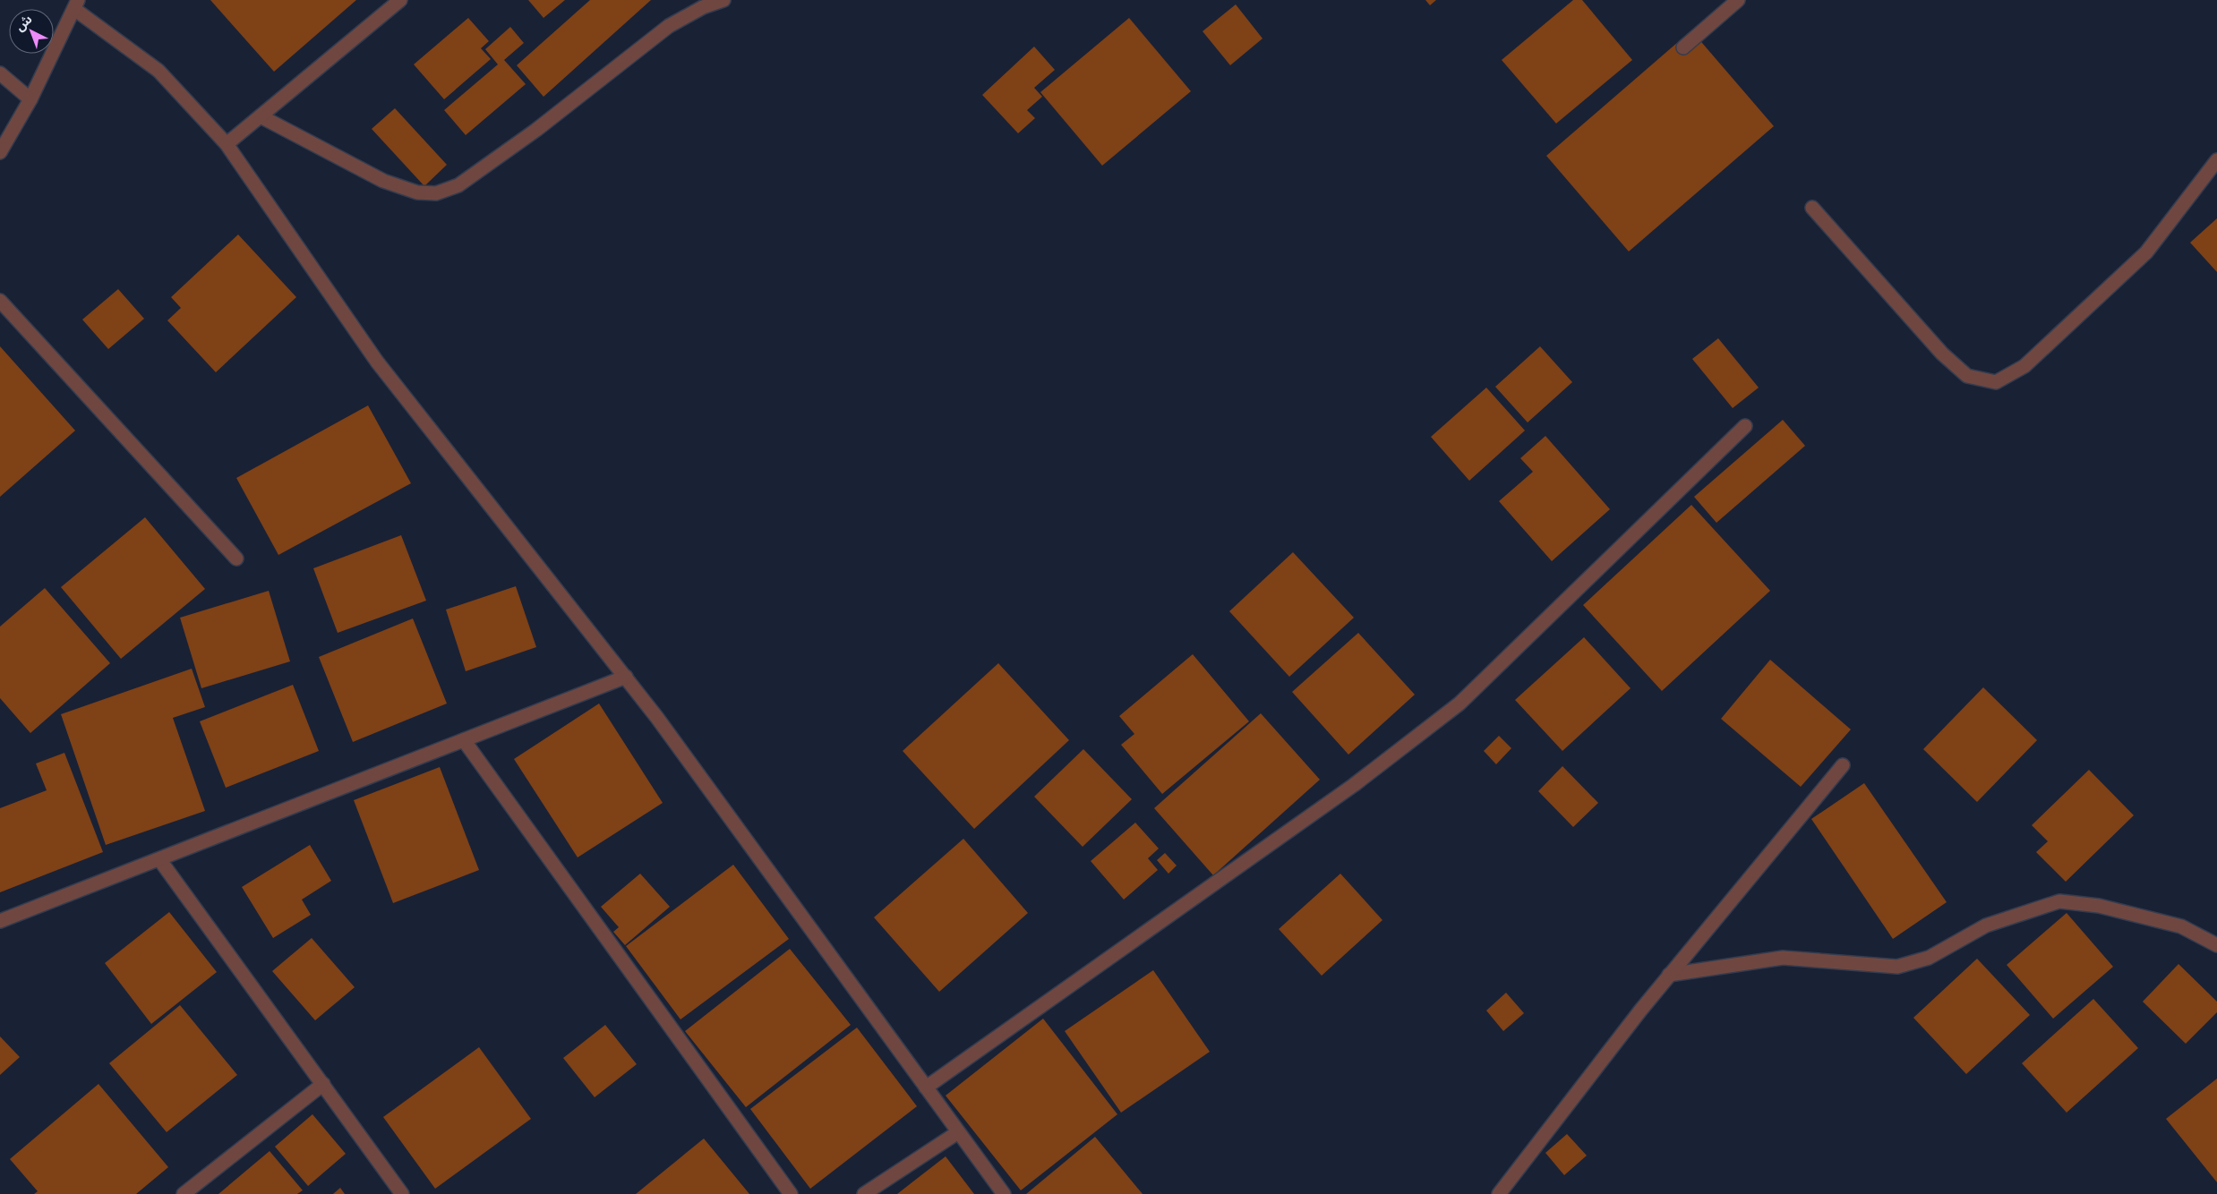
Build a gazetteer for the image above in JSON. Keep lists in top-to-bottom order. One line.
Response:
{"north":"top left"}
